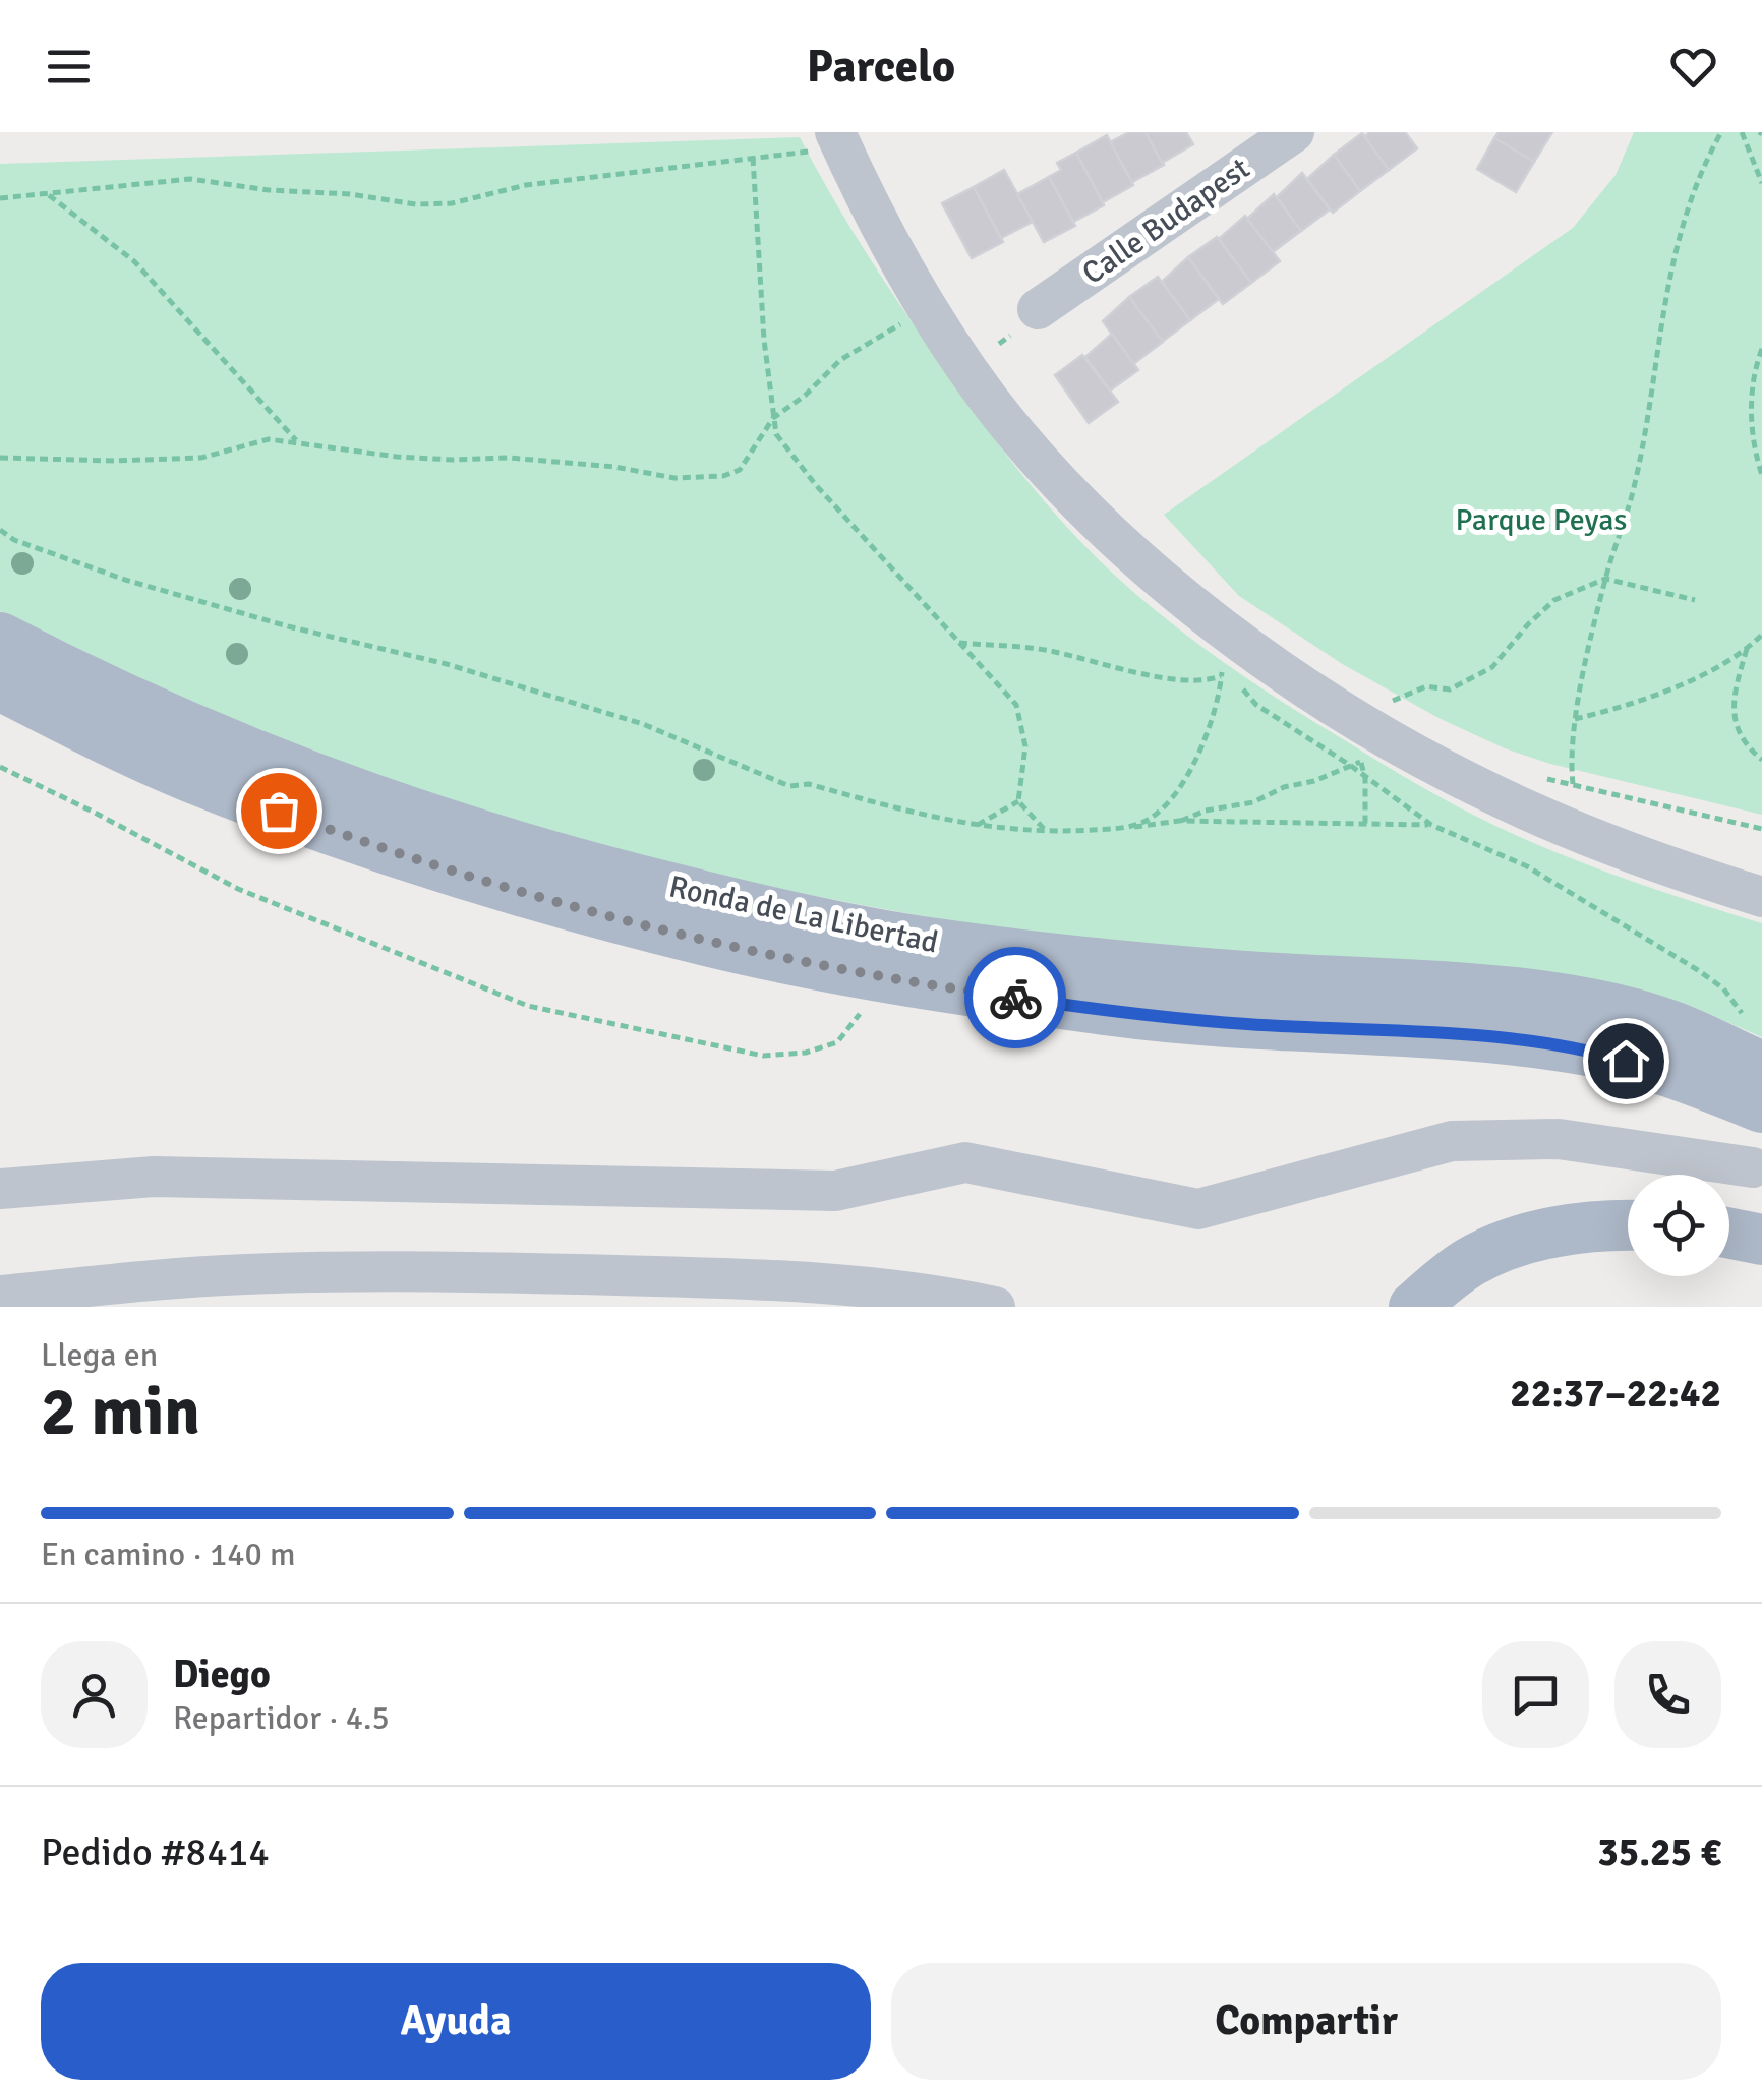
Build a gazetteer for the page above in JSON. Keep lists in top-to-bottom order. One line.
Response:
{"streets":{"main road":["Ronda de La Libertad"],"street":["Calle Budapest"]},"parks":["Parque Peyas"],"page":{"header":"Parcelo","heading":["2 min","Llega en","22:37–22:42"],"panel":["Diego","Repartidor · 4.5","Pedido #8414","35.25 €"],"bar":"En camino · 140 m","buttons":["Ayuda","Compartir"]}}
